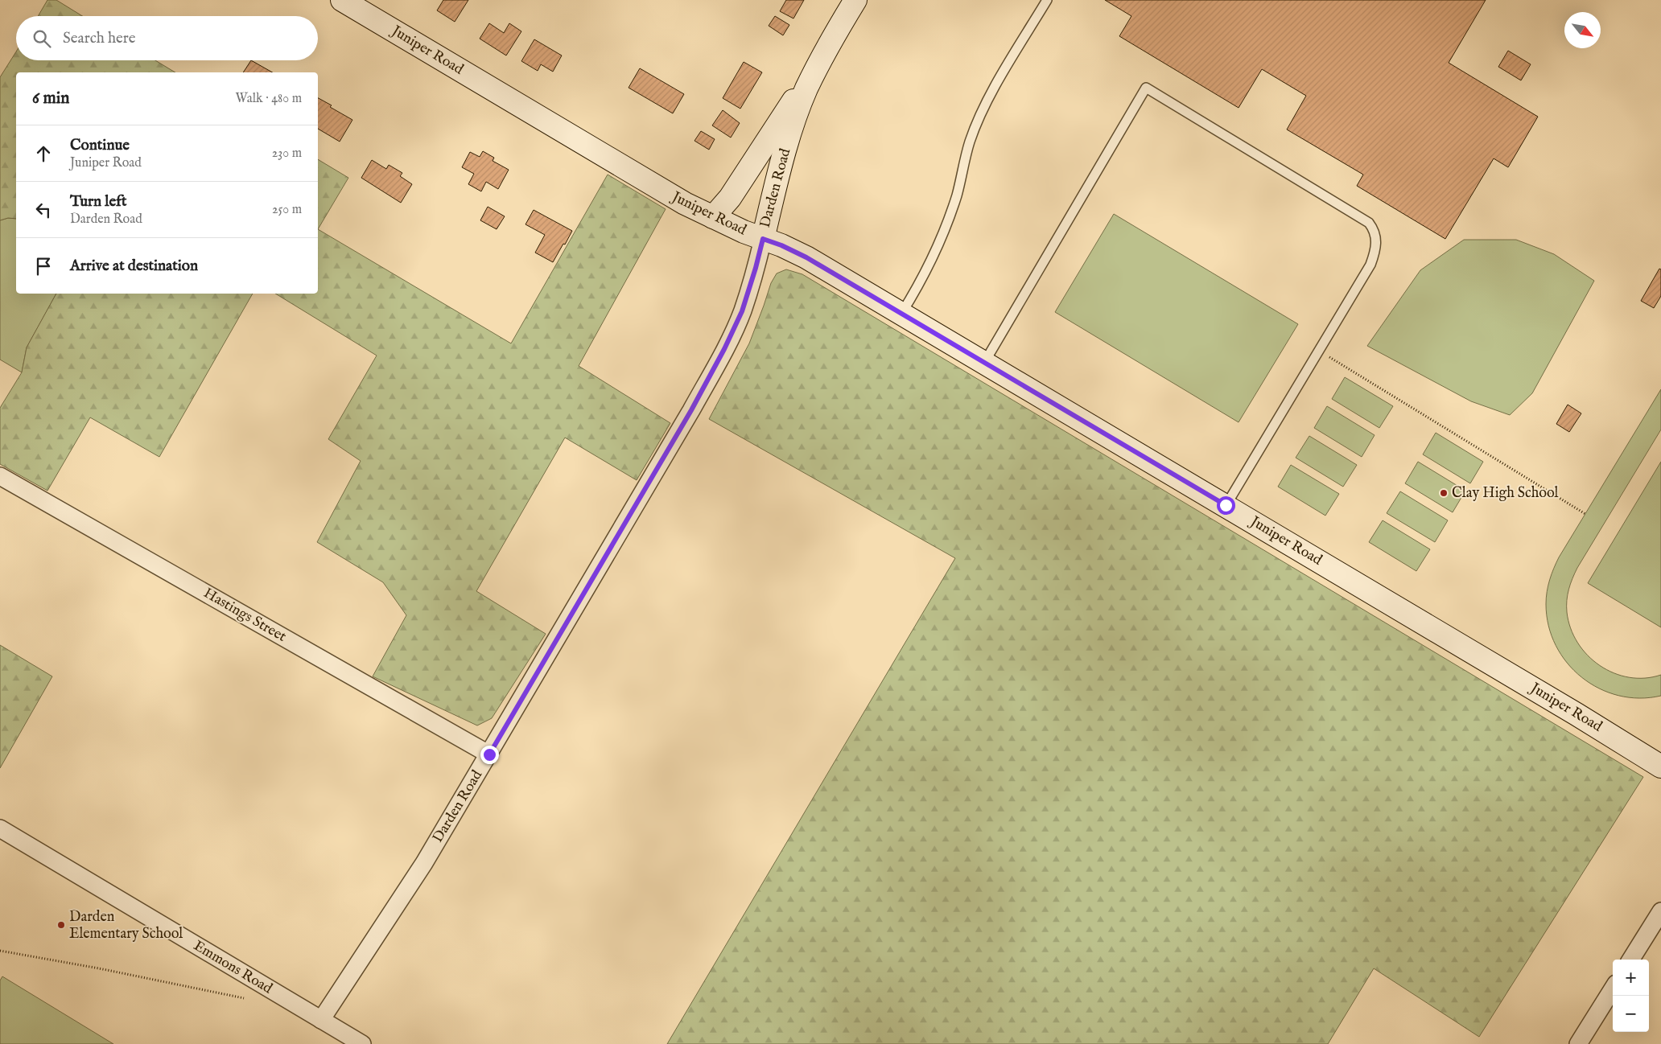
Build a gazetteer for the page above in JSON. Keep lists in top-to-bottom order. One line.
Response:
{"streets":{"street":["Juniper Road","Darden Road","Hastings Street","Emmons Road"]},"crossings":[["Juniper Road","Darden Road"],["Darden Road","Hastings Street"],["Darden Road","Emmons Road"]],"places":["Clay High School","Darden Elementary School"],"north":"bottom right","page":{"search":"Search here","heading":["6 min","Walk · 480 m"],"list":[["Continue","Juniper Road","230 m"],["Turn left","Darden Road","250 m"],"Arrive at destination"],"map_buttons":["+","−"]}}
